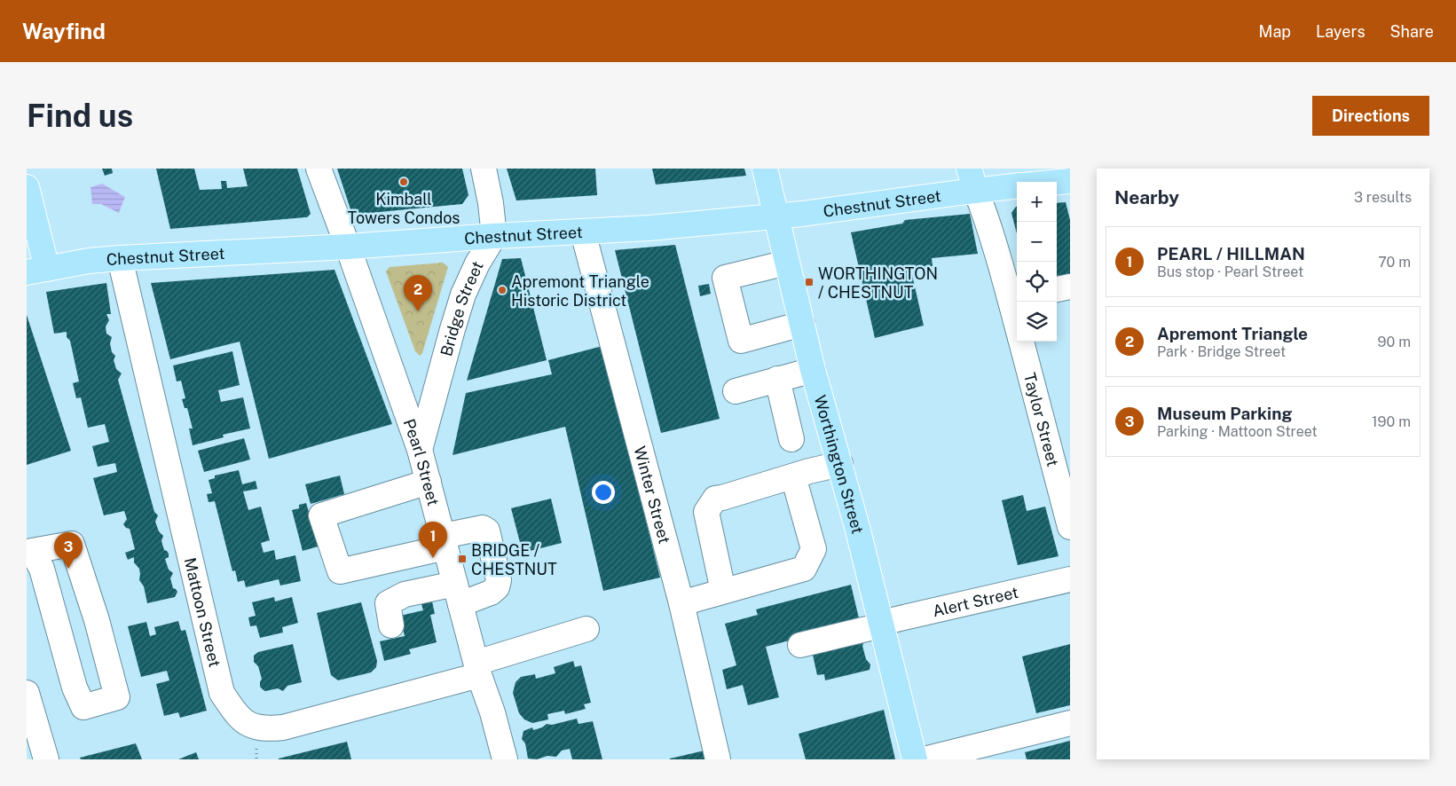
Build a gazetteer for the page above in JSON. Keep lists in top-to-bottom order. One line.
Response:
{"streets":{"main road":["Chestnut Street","Taylor Street","Worthington Street"],"street":["Bridge Street","Pearl Street","Winter Street","Alert Street","Mattoon Street"]},"crossings":[["Chestnut Street","Bridge Street"],["Chestnut Street","Taylor Street"],["Chestnut Street","Pearl Street"],["Chestnut Street","Worthington Street"],["Chestnut Street","Winter Street"],["Chestnut Street","Mattoon Street"],["Bridge Street","Pearl Street"],["Pearl Street","Mattoon Street"],["Worthington Street","Alert Street"]],"places":{"other":["Kimball Towers Condos","Apremont Triangle Historic District"],"transit":["WORTHINGTON / CHESTNUT","BRIDGE / CHESTNUT"]},"page":{"header":"Wayfind","nav":["Map","Layers","Share"],"buttons":"Directions","title":"Find us","heading":["Nearby","3 results"],"map_buttons":["+","−"],"list":[{"mark":"1","name":"PEARL / HILLMAN","note":"Bus stop · Pearl Street","value":"70 m"},{"mark":"2","name":"Apremont Triangle","note":"Park · Bridge Street","value":"90 m"},{"mark":"3","name":"Museum Parking","note":"Parking · Mattoon Street","value":"190 m"}],"pins":["2","1","3"]}}
